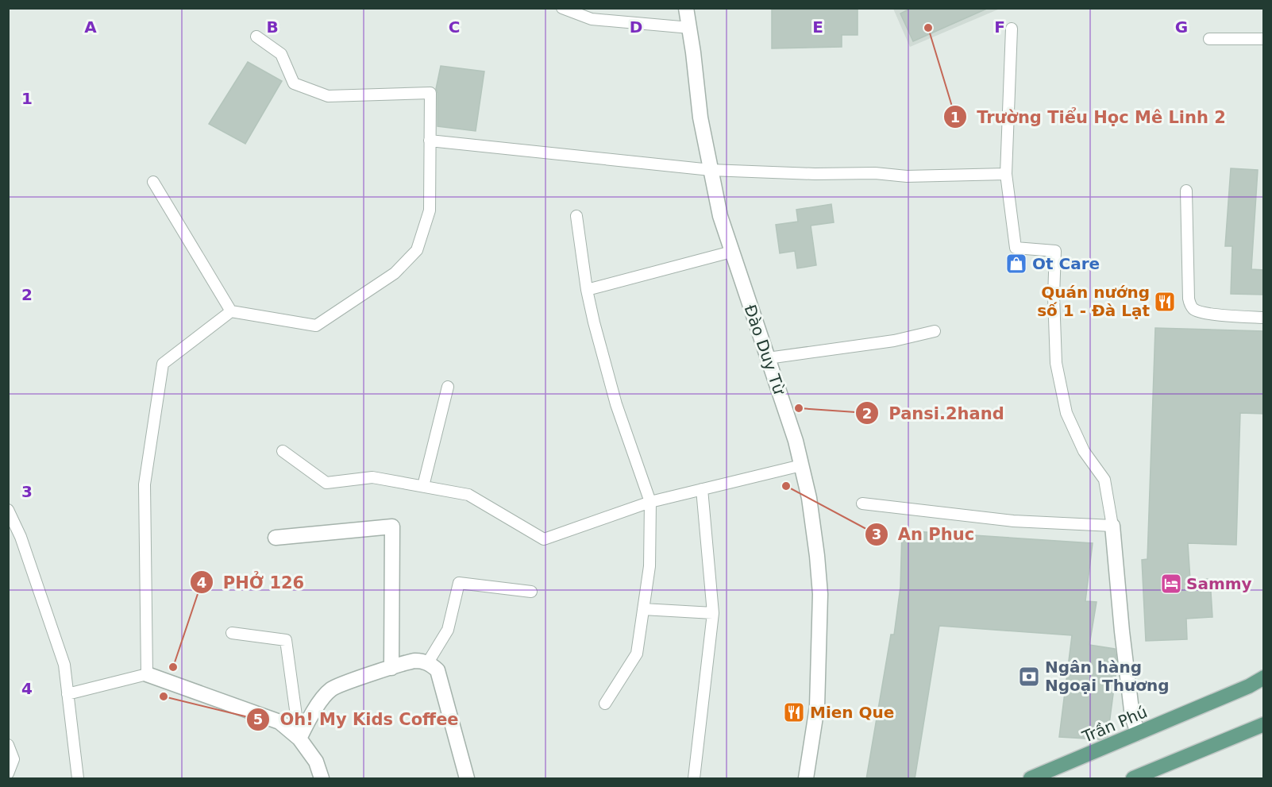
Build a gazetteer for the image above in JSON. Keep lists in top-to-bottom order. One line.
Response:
{"streets":{"main road":["Trần Phú"],"street":["Đào Duy Từ"]},"places":{"other":["Trường Tiểu Học Mê Linh 2","Pansi.2hand","An Phuc","PHỞ 126","Oh! My Kids Coffee"],"shop":["Ot Care"],"restaurant":["Quán nướng số 1 - Đà Lạt","Mien Que"],"hotel":["Sammy"],"bank":["Ngân hàng Ngoại Thương"]},"grid":{"columns":["A","B","C","D","E","F","G"],"rows":["1","2","3","4"]}}
